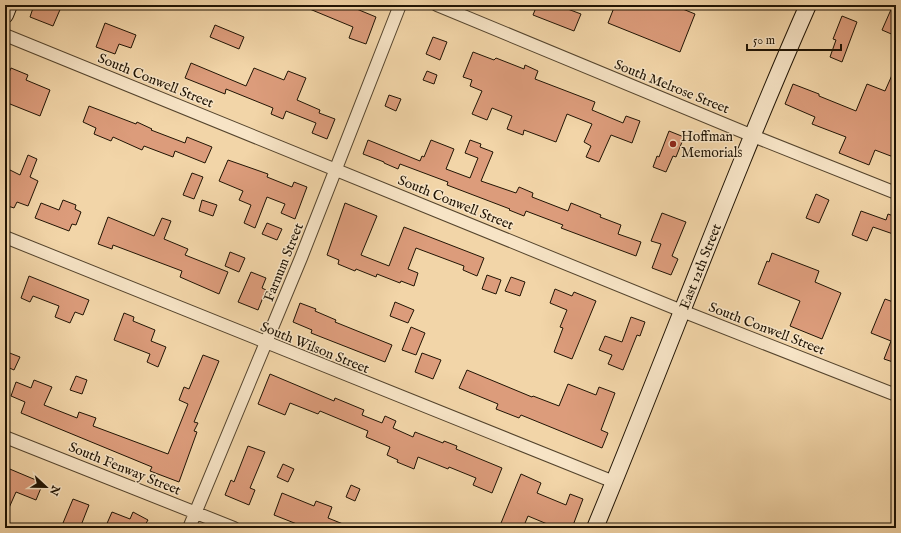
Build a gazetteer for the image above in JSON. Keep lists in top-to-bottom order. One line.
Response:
{"streets":{"street":["South Conwell Street","South Melrose Street","Farnum Street","East 12th Street","South Wilson Street","South Fenway Street"]},"crossings":[["South Conwell Street","Farnum Street"],["South Conwell Street","East 12th Street"],["South Melrose Street","East 12th Street"],["Farnum Street","South Wilson Street"],["Farnum Street","South Fenway Street"],["East 12th Street","South Wilson Street"]],"places":["Hoffman Memorials"],"scale_bar":"50 m","north":"right"}
